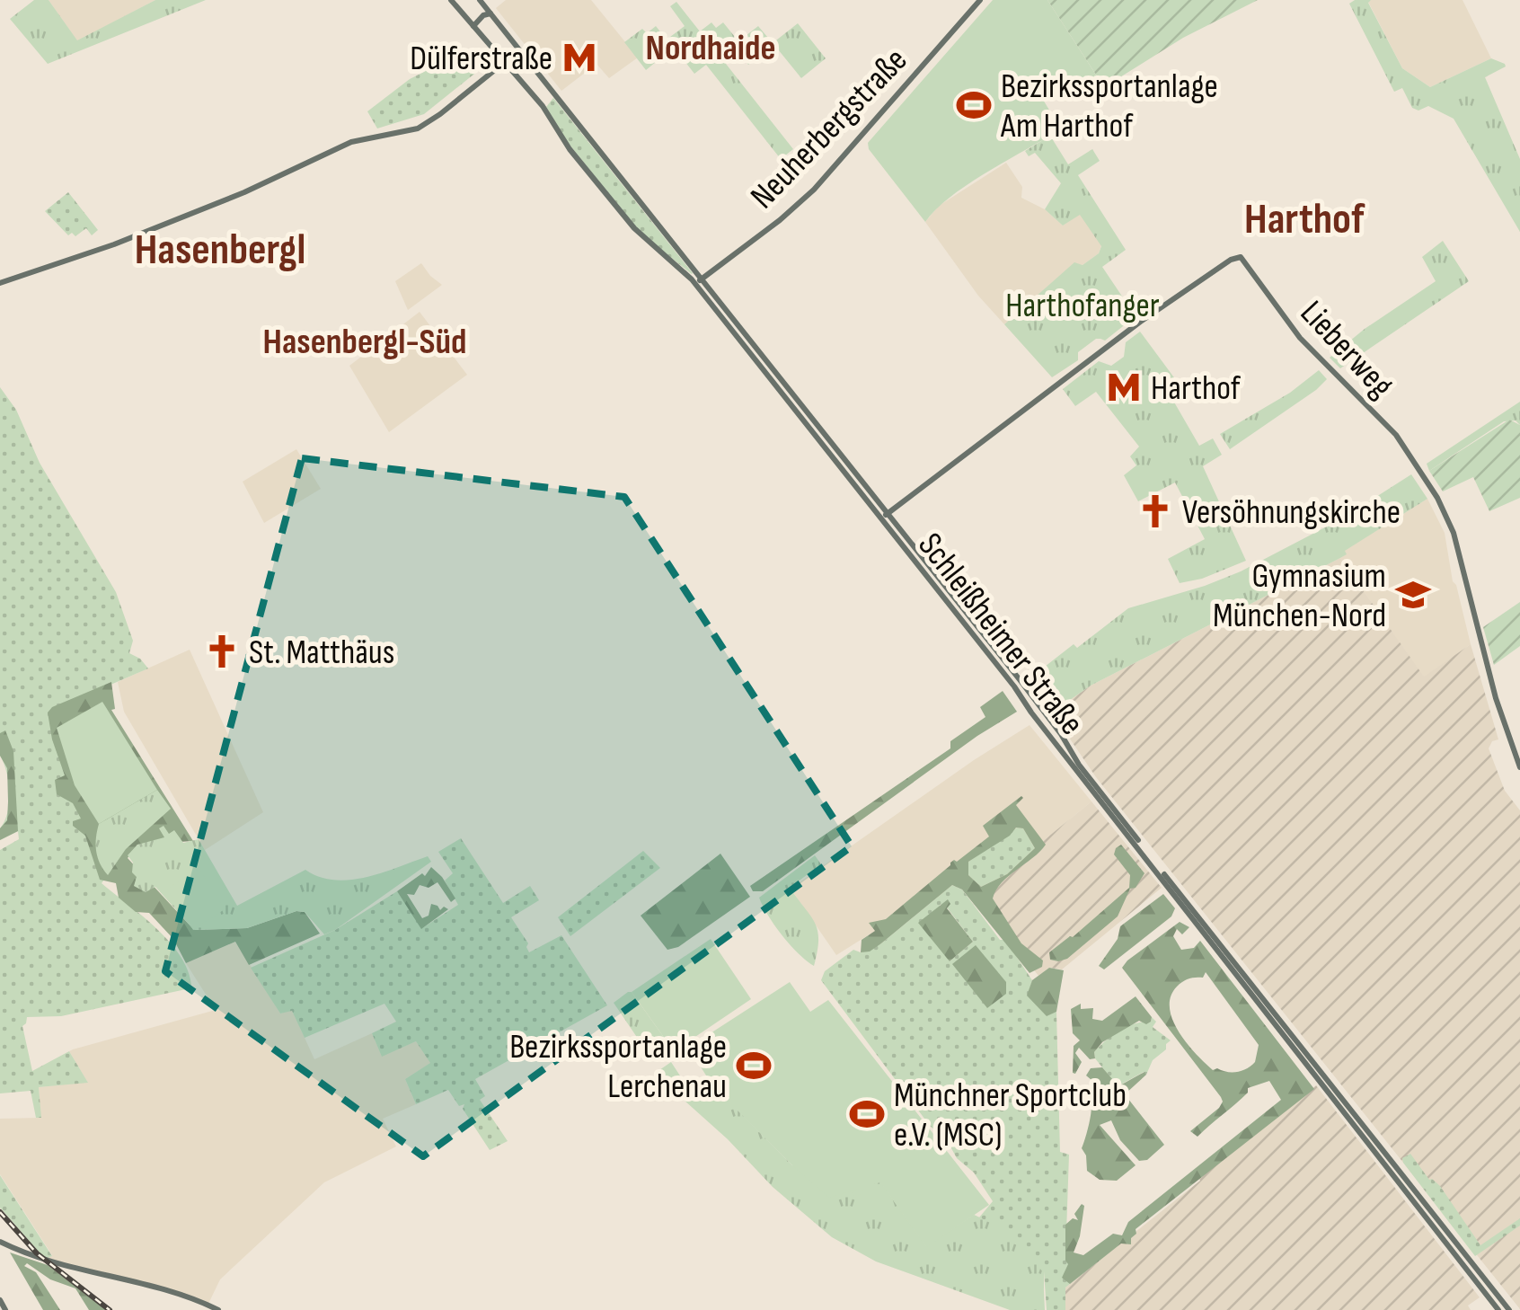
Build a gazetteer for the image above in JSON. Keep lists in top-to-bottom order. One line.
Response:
{"streets":{"main road":["Neuherbergstraße","Lieberweg","Schleißheimer Straße"]},"crossings":[["Neuherbergstraße","Schleißheimer Straße"],["Lieberweg","Schleißheimer Straße"]],"districts":["Nordhaide","Harthof","Hasenbergl","Hasenbergl-Süd"],"parks":["Harthofanger"],"places":{"metro station":["Dülferstraße","Harthof"],"sports":["Bezirkssportanlage Am Harthof","Bezirkssportanlage Lerchenau","Münchner Sportclub e.V. (MSC)"],"church":["Versöhnungskirche","St. Matthäus"],"school or university":["Gymnasium München-Nord"]}}
